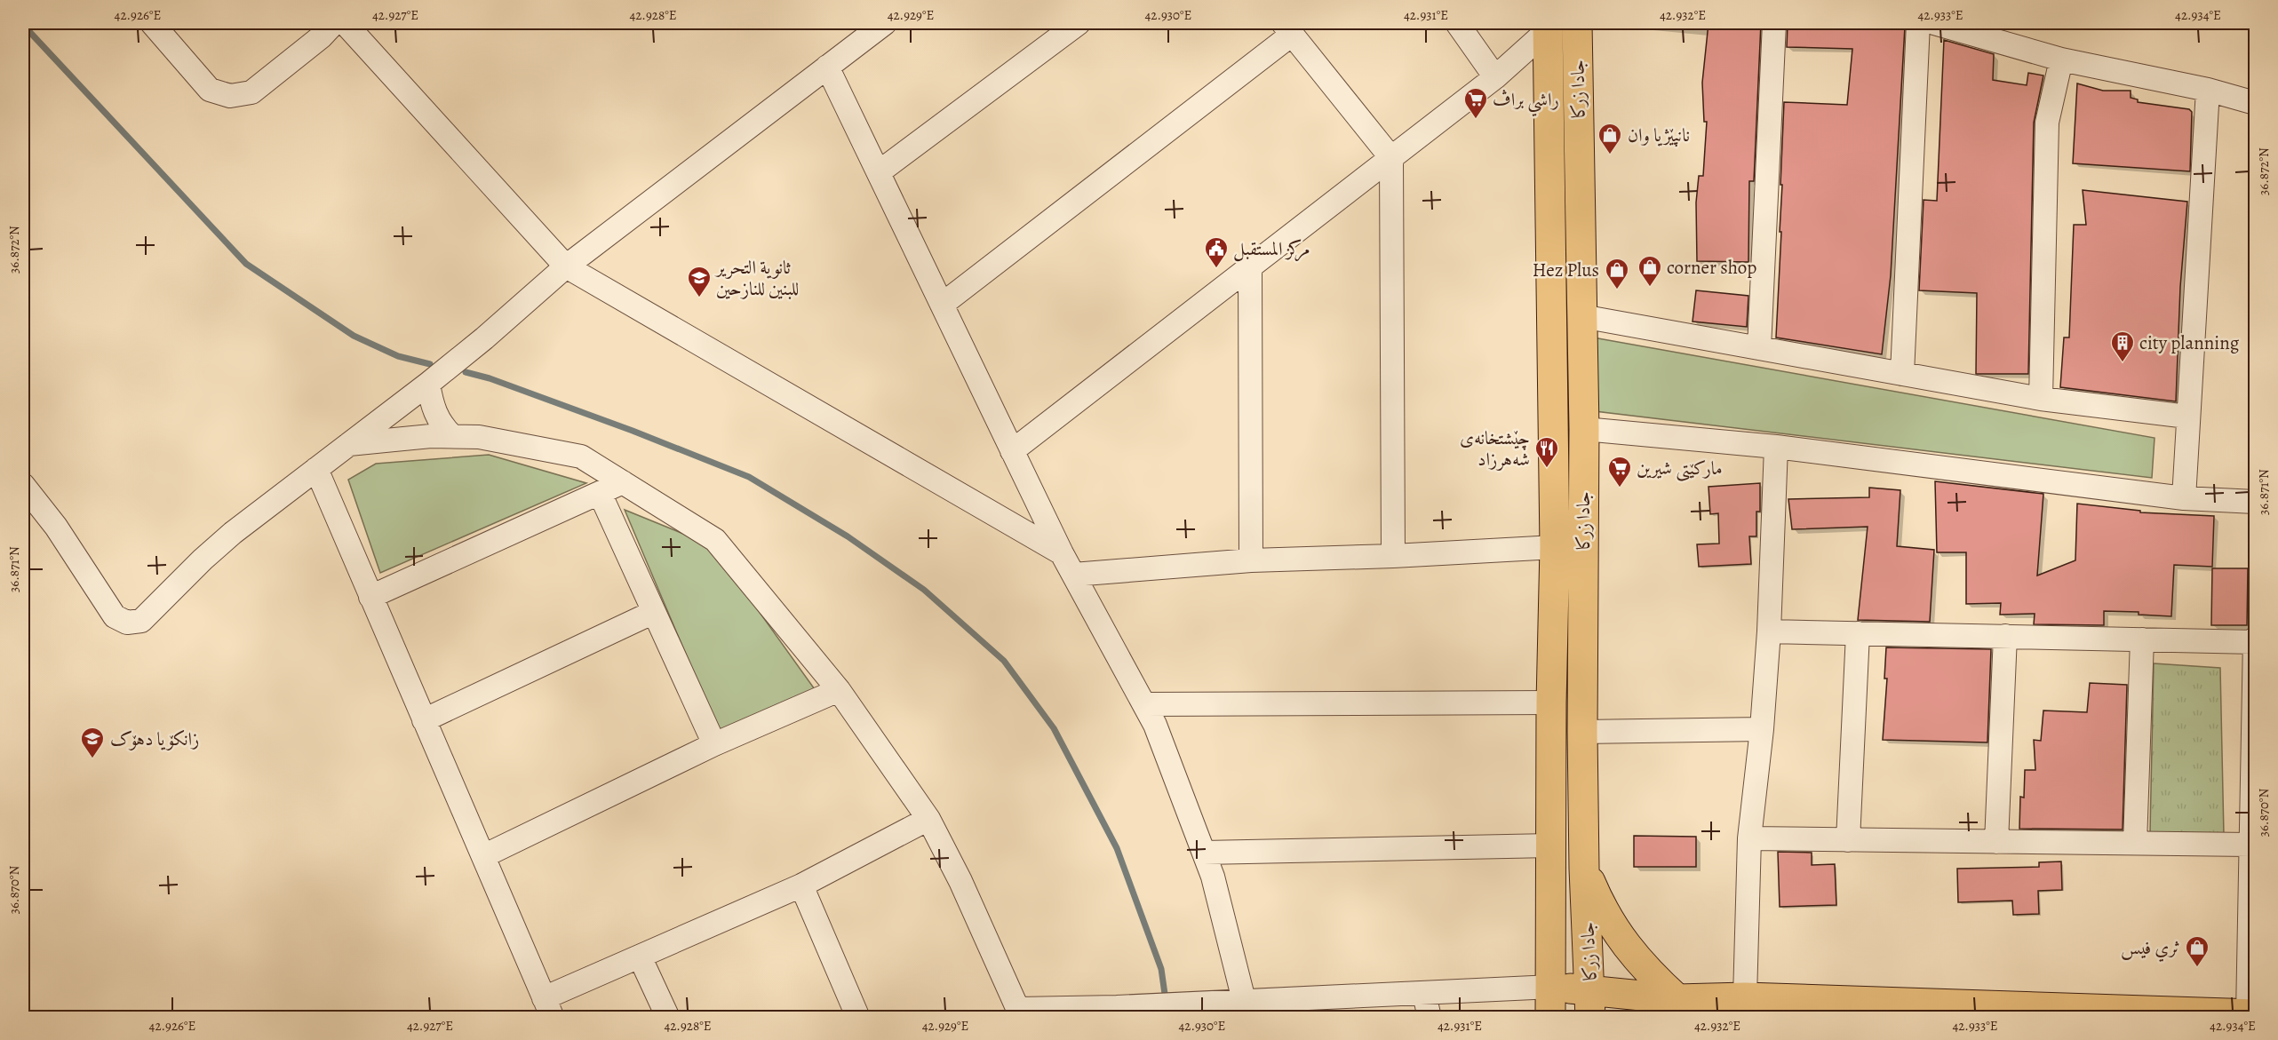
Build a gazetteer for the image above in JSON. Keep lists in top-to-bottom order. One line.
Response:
{"streets":{"main road":["جادا زرکا"]},"places":{"supermarket":["راشي براڤ","مارکێتی شیرین"],"shop":["نانپێژیا وان","corner shop","Hez Plus","ثري فيس"],"public building":["مركز المستقبل"],"school or university":["ثانوية التحرير للبنين للنازحين","زانکۆیا دهۆک"],"building":["city planning"],"restaurant":["چێشتخانەی شەهرزاد"]},"coordinates":["42.926°E","42.927°E","42.928°E","42.929°E","42.930°E","42.931°E","42.932°E","42.933°E","42.934°E","36.872°N","36.871°N","36.870°N"]}
